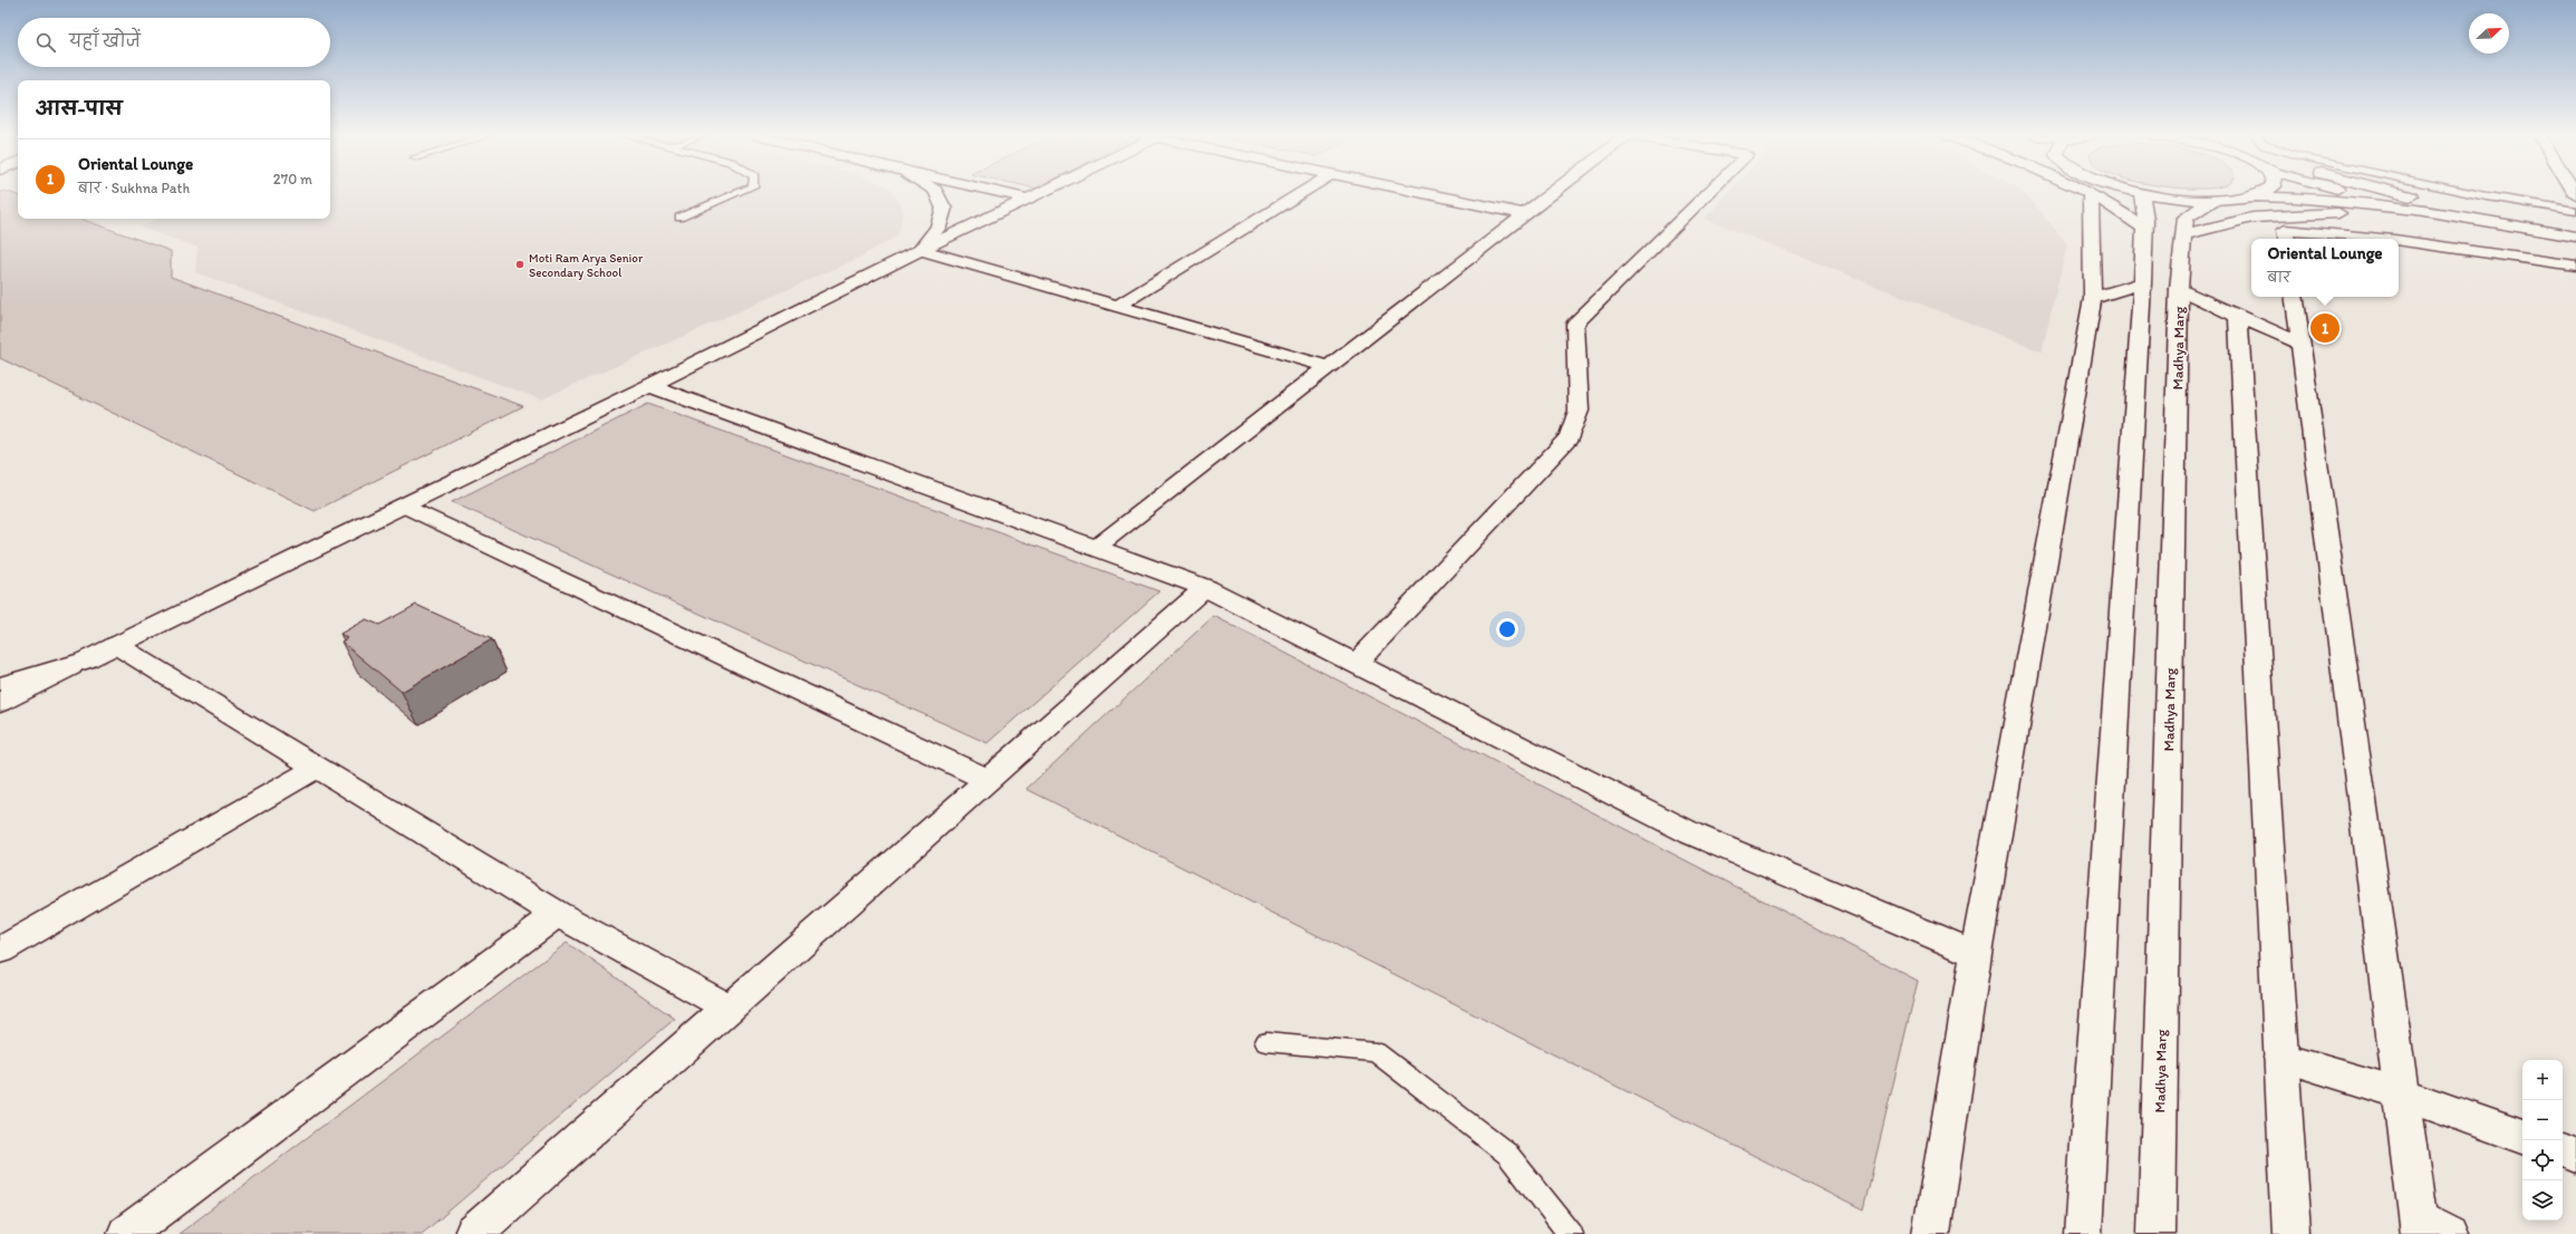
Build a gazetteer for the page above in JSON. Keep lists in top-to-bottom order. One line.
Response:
{"streets":{"street":["Madhya Marg"]},"places":["Moti Ram Arya Senior Secondary School"],"north":"top right","page":{"search":"यहाँ खोजें","heading":"आस-पास","list":[{"mark":"1","name":"Oriental Lounge","note":"बार · Sukhna Path","value":"270 m"}],"popup":["Oriental Lounge","बार"],"pins":"1","map_buttons":["+","−"]}}
